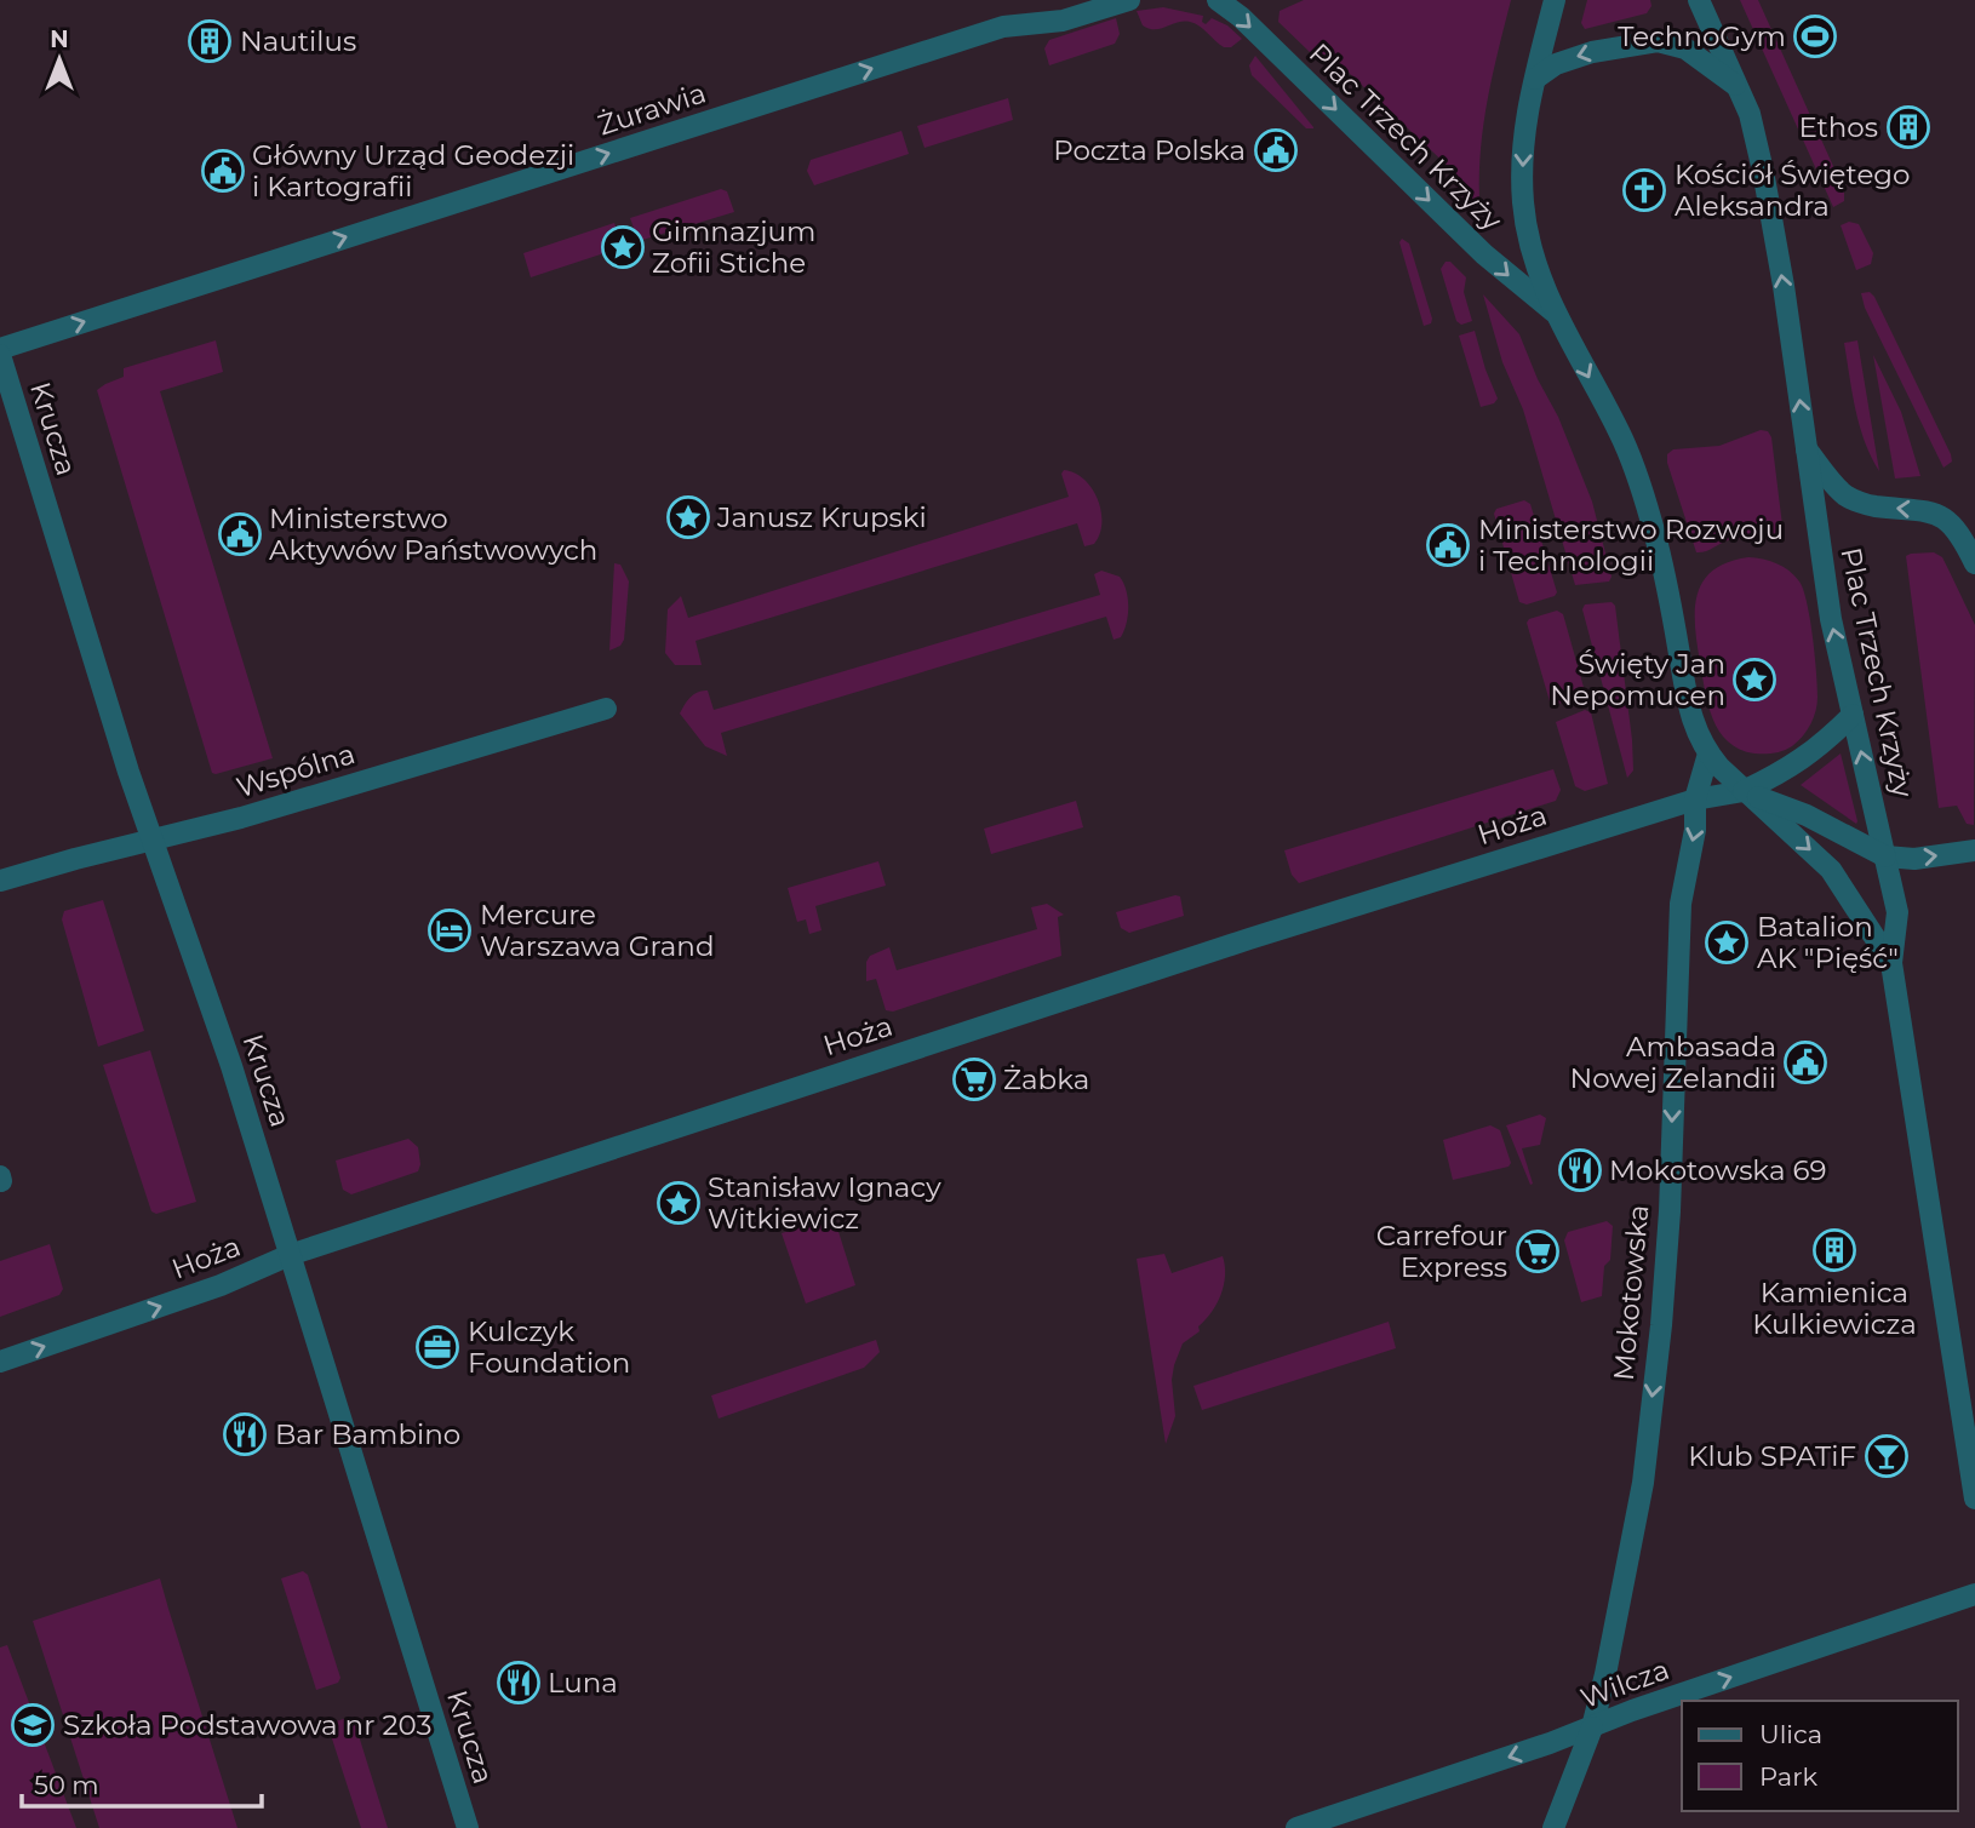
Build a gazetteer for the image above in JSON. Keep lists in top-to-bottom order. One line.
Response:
{"streets":{"street":["Żurawia","Plac Trzech Krzyży","Krucza","Wspólna","Hoża","Mokotowska","Wilcza"]},"crossings":[["Żurawia","Krucza"],["Plac Trzech Krzyży","Hoża"],["Plac Trzech Krzyży","Mokotowska"],["Krucza","Wspólna"],["Krucza","Hoża"],["Hoża","Mokotowska"],["Mokotowska","Wilcza"]],"one_way":["Żurawia","Mokotowska"],"places":{"sports":["TechnoGym"],"building":["Nautilus","Ethos","Kamienica Kulkiewicza"],"public building":["Poczta Polska","Główny Urząd Geodezji i Kartografii","Ministerstwo Aktywów Państwowych","Ministerstwo Rozwoju i Technologii","Ambasada Nowej Zelandii"],"church":["Kościół Świętego Aleksandra"],"place":["Gimnazjum Zofii Stiche","Janusz Krupski","Święty Jan Nepomucen","Batalion AK \"Pięść\"","Stanisław Ignacy Witkiewicz"],"hotel":["Mercure Warszawa Grand"],"supermarket":["Żabka","Carrefour Express"],"restaurant":["Mokotowska 69","Bar Bambino","Luna"],"office":["Kulczyk Foundation"],"bar":["Klub SPATiF"],"school or university":["Szkoła Podstawowa nr 203"]},"legend":["Ulica","Park"],"scale_bar":"50 m","north":"top"}
